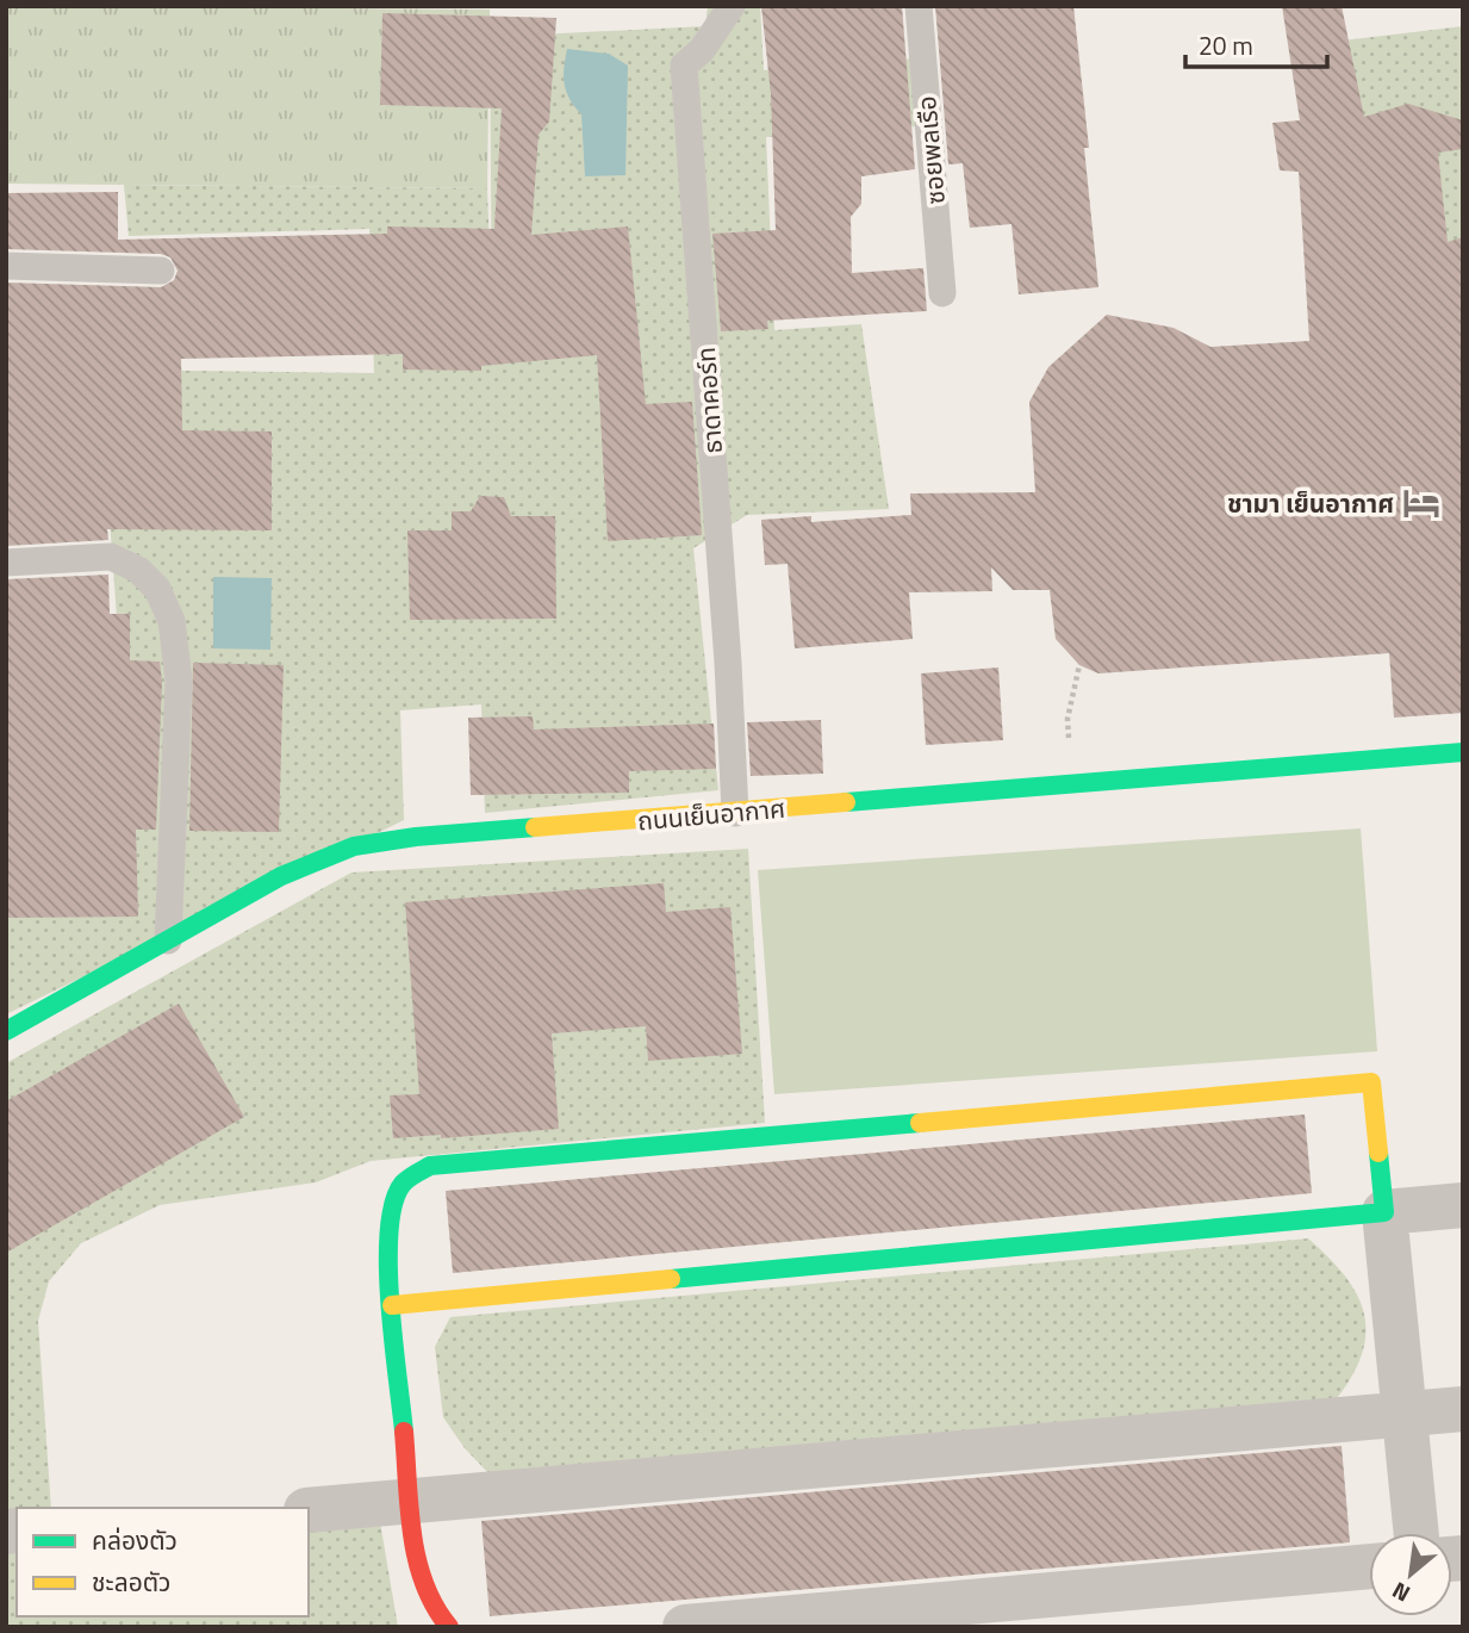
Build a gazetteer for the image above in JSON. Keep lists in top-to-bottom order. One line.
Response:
{"streets":{"street":["ถนนเย็นอากาศ"],"lane":["ซอยพลเรือ","ธาดาคอร์ท"]},"crossings":[["ธาดาคอร์ท","ถนนเย็นอากาศ"]],"places":{"hotel":["ชามา เย็นอากาศ"]},"legend":["คล่องตัว","ชะลอตัว"],"scale_bar":"20 m","north":"bottom left"}
